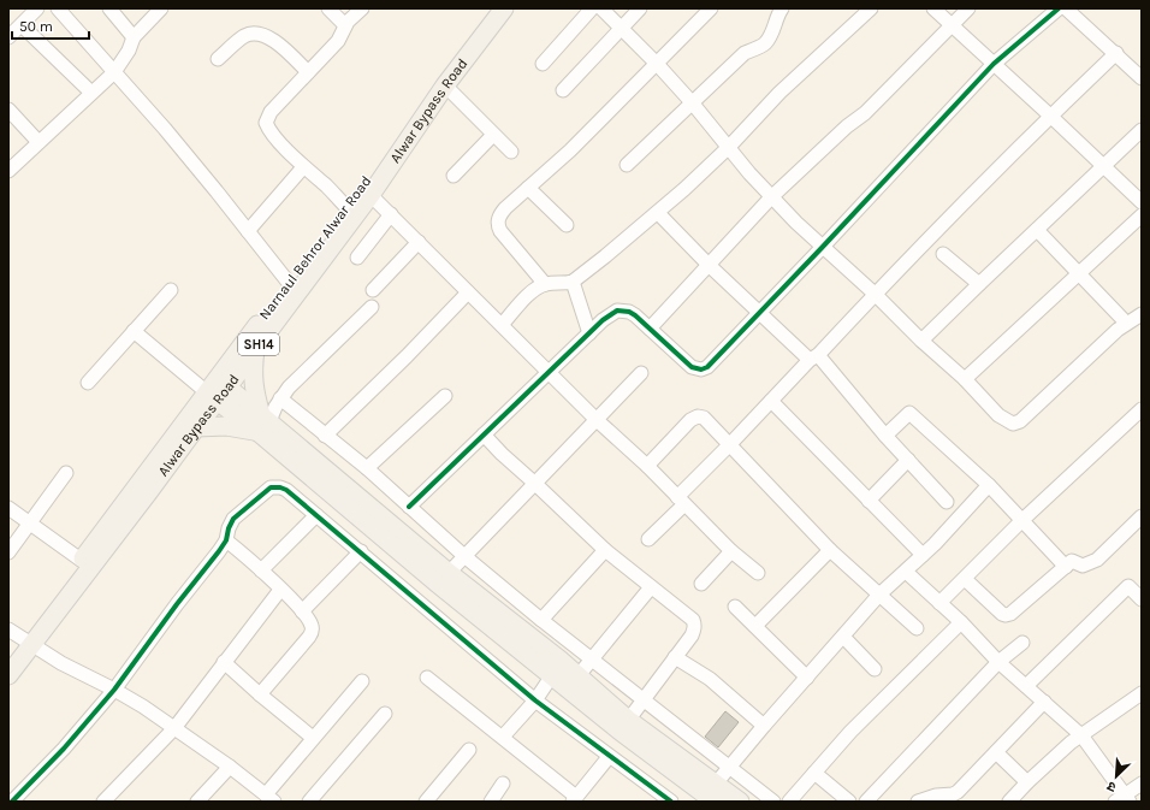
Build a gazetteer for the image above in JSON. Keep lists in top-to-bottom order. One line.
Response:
{"streets":{"main road":["Alwar Bypass Road","Narnaul Behror Alwar Road","SH14"]},"crossings":[["Alwar Bypass Road","Narnaul Behror Alwar Road"]],"scale_bar":"50 m","north":"bottom left"}
